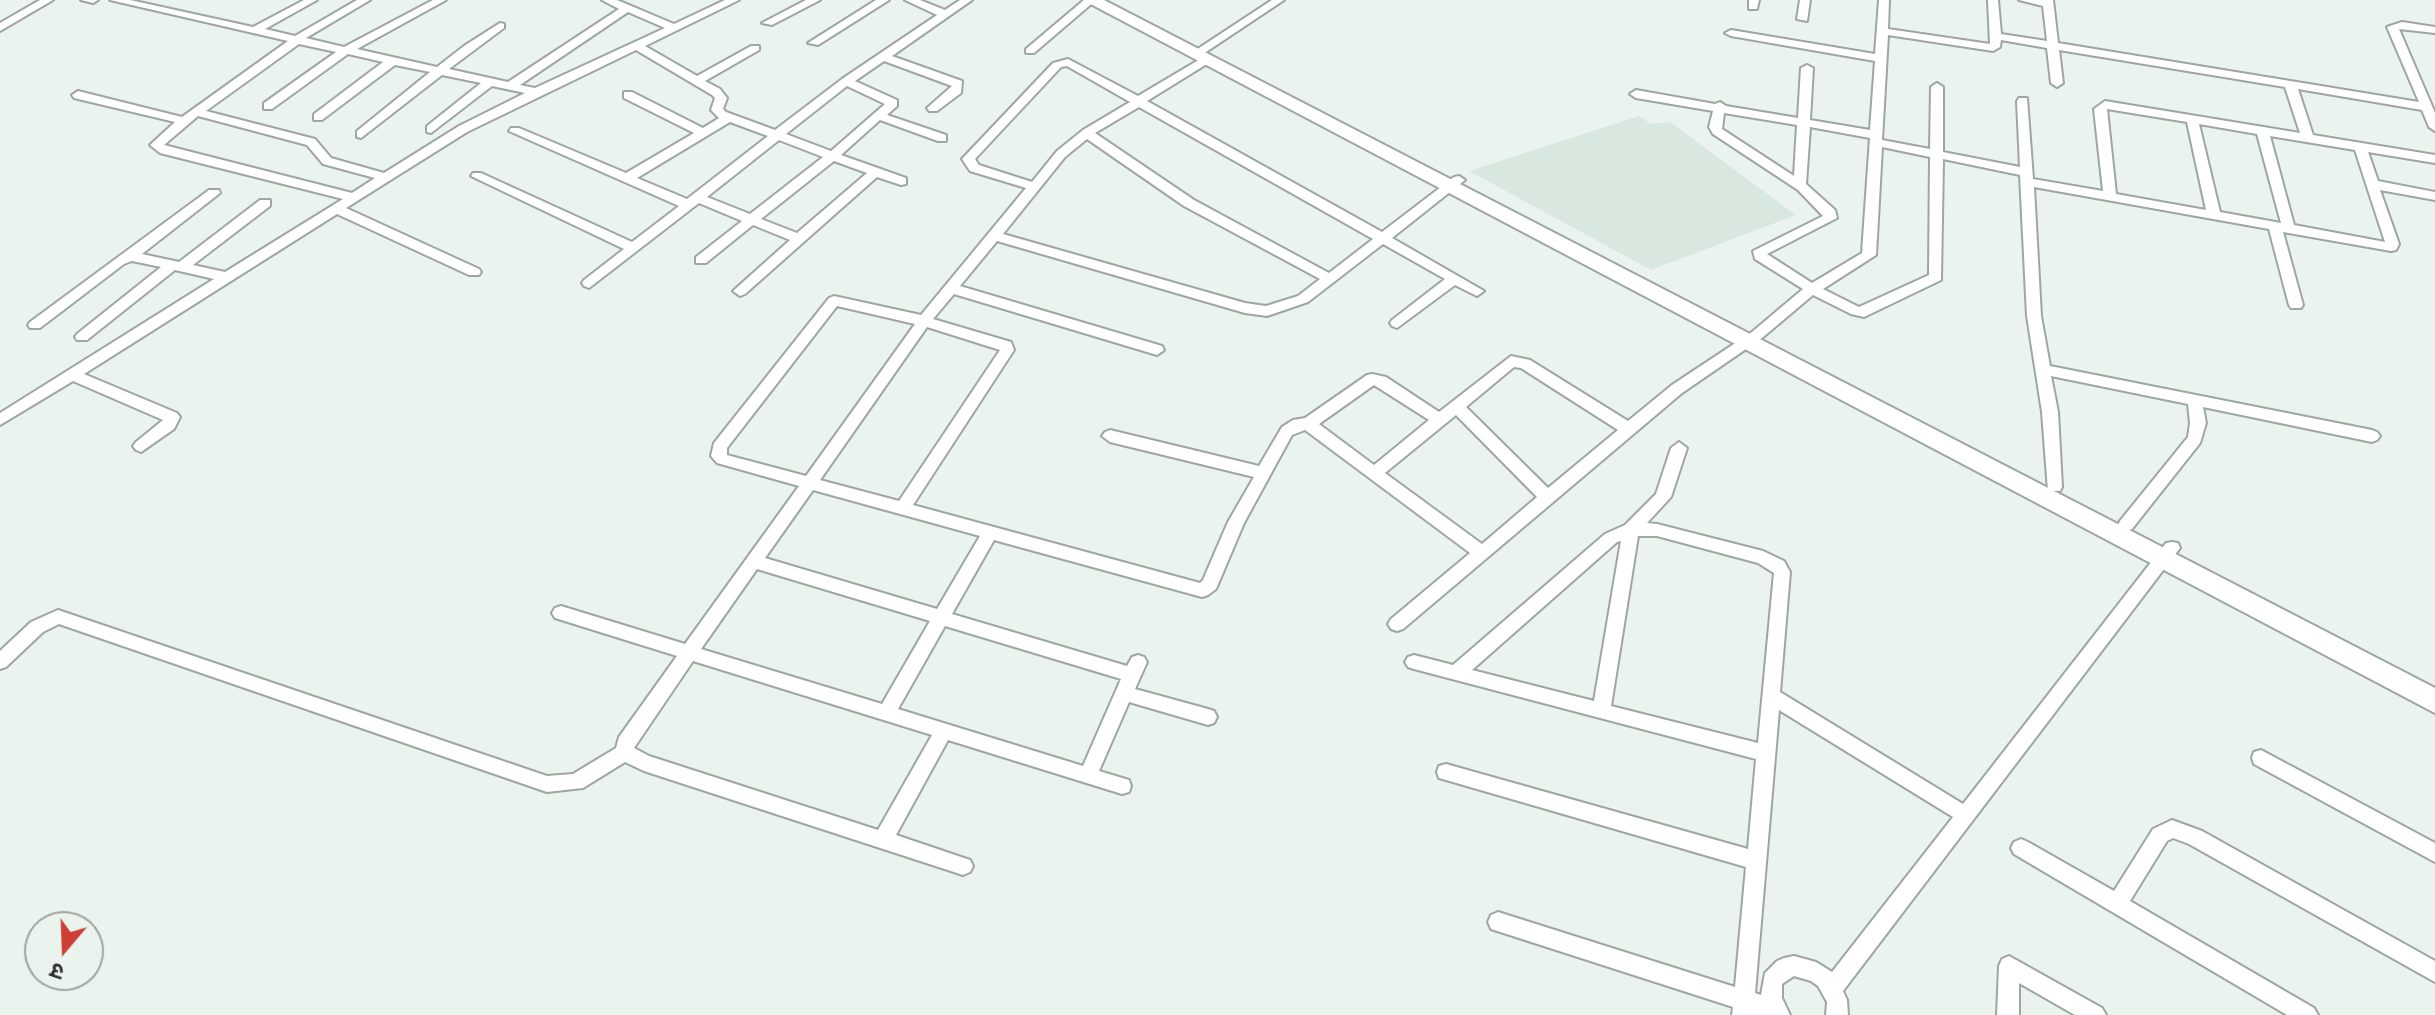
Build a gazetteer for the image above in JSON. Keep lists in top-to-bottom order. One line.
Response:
{"north":"bottom"}
